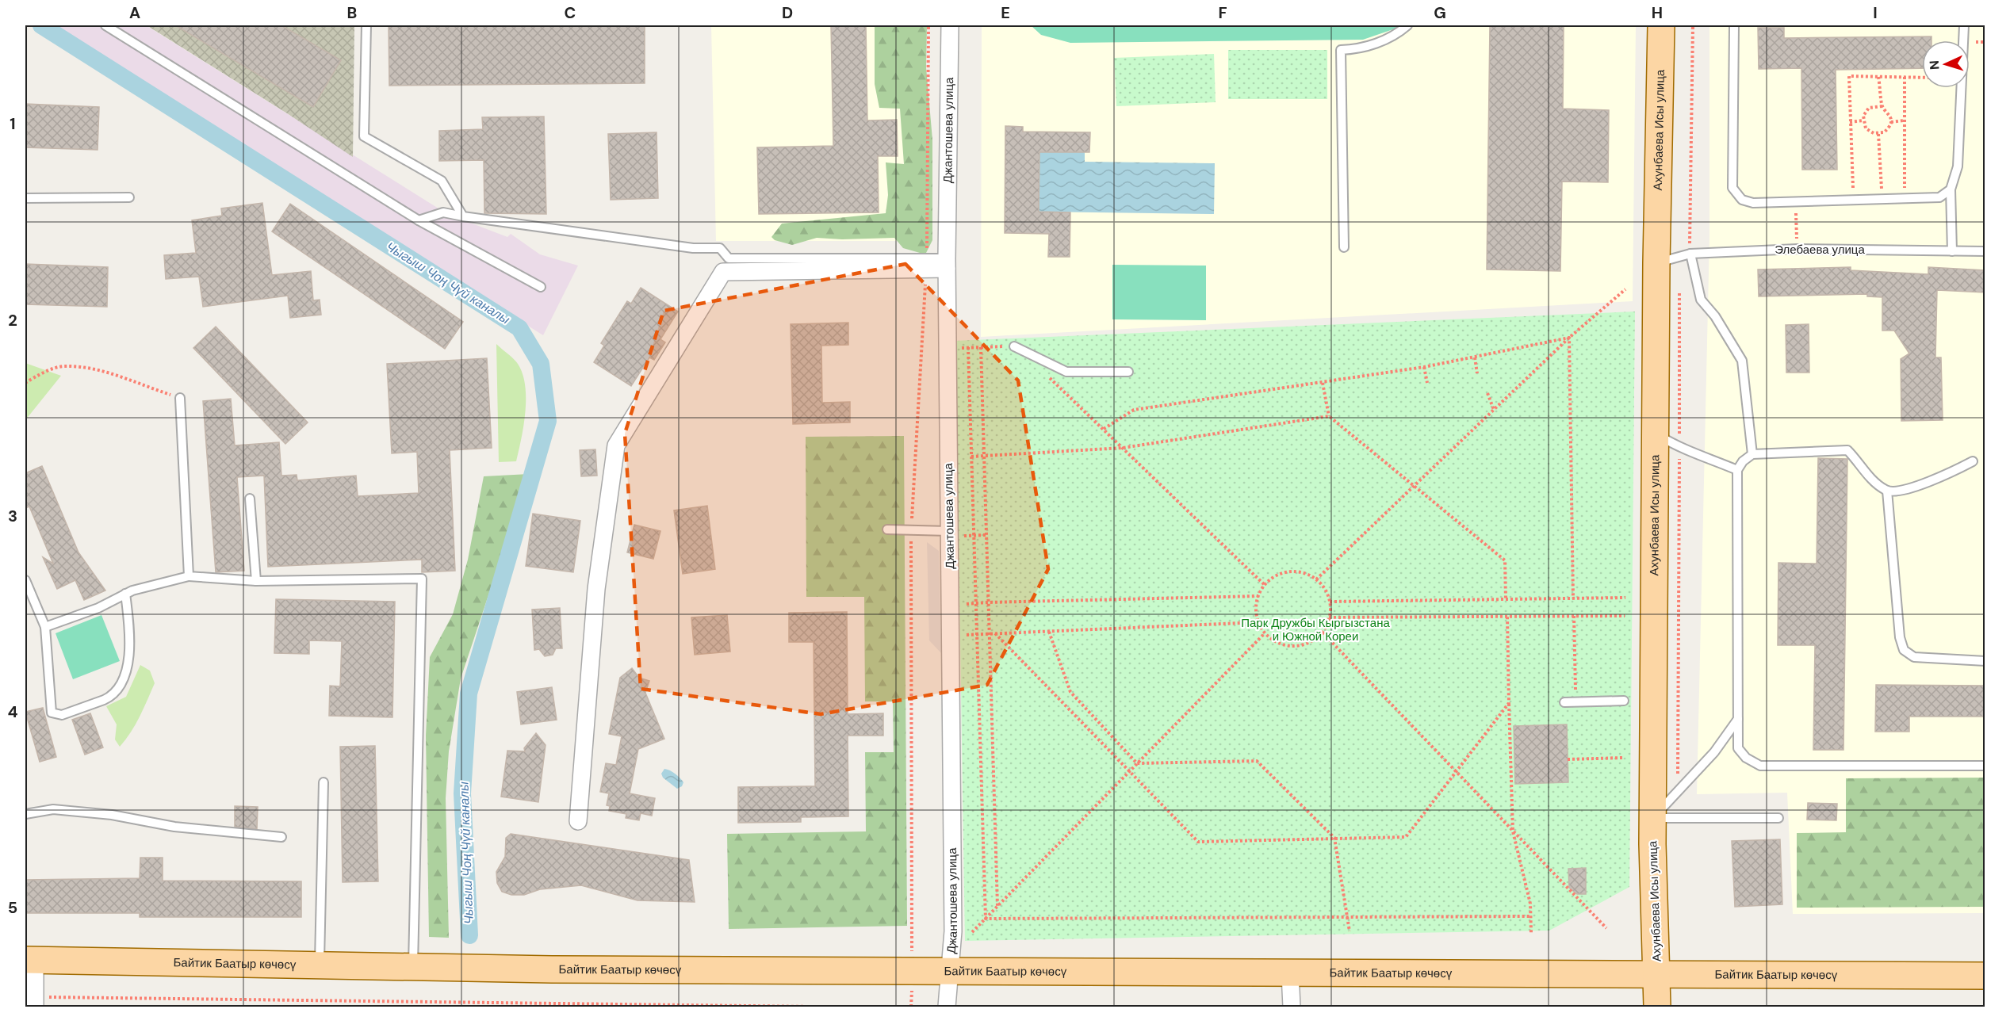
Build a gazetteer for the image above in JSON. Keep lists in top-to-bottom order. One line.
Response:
{"streets":{"main road":["Ахунбаева Исы улица","Байтик Баатыр көчөсү"],"street":["Джантошева улица"],"lane":["Элебаева улица"]},"crossings":[["Джантошева улица","Байтик Баатыр көчөсү"],["Ахунбаева Исы улица","Элебаева улица"],["Ахунбаева Исы улица","Байтик Баатыр көчөсү"]],"water":["Чыгыш Чоң Чүй каналы"],"parks":["Парк Дружбы Кыргызстана и Южной Кореи"],"north":"left","grid":{"columns":["A","B","C","D","E","F","G","H","I"],"rows":["1","2","3","4","5"]}}
